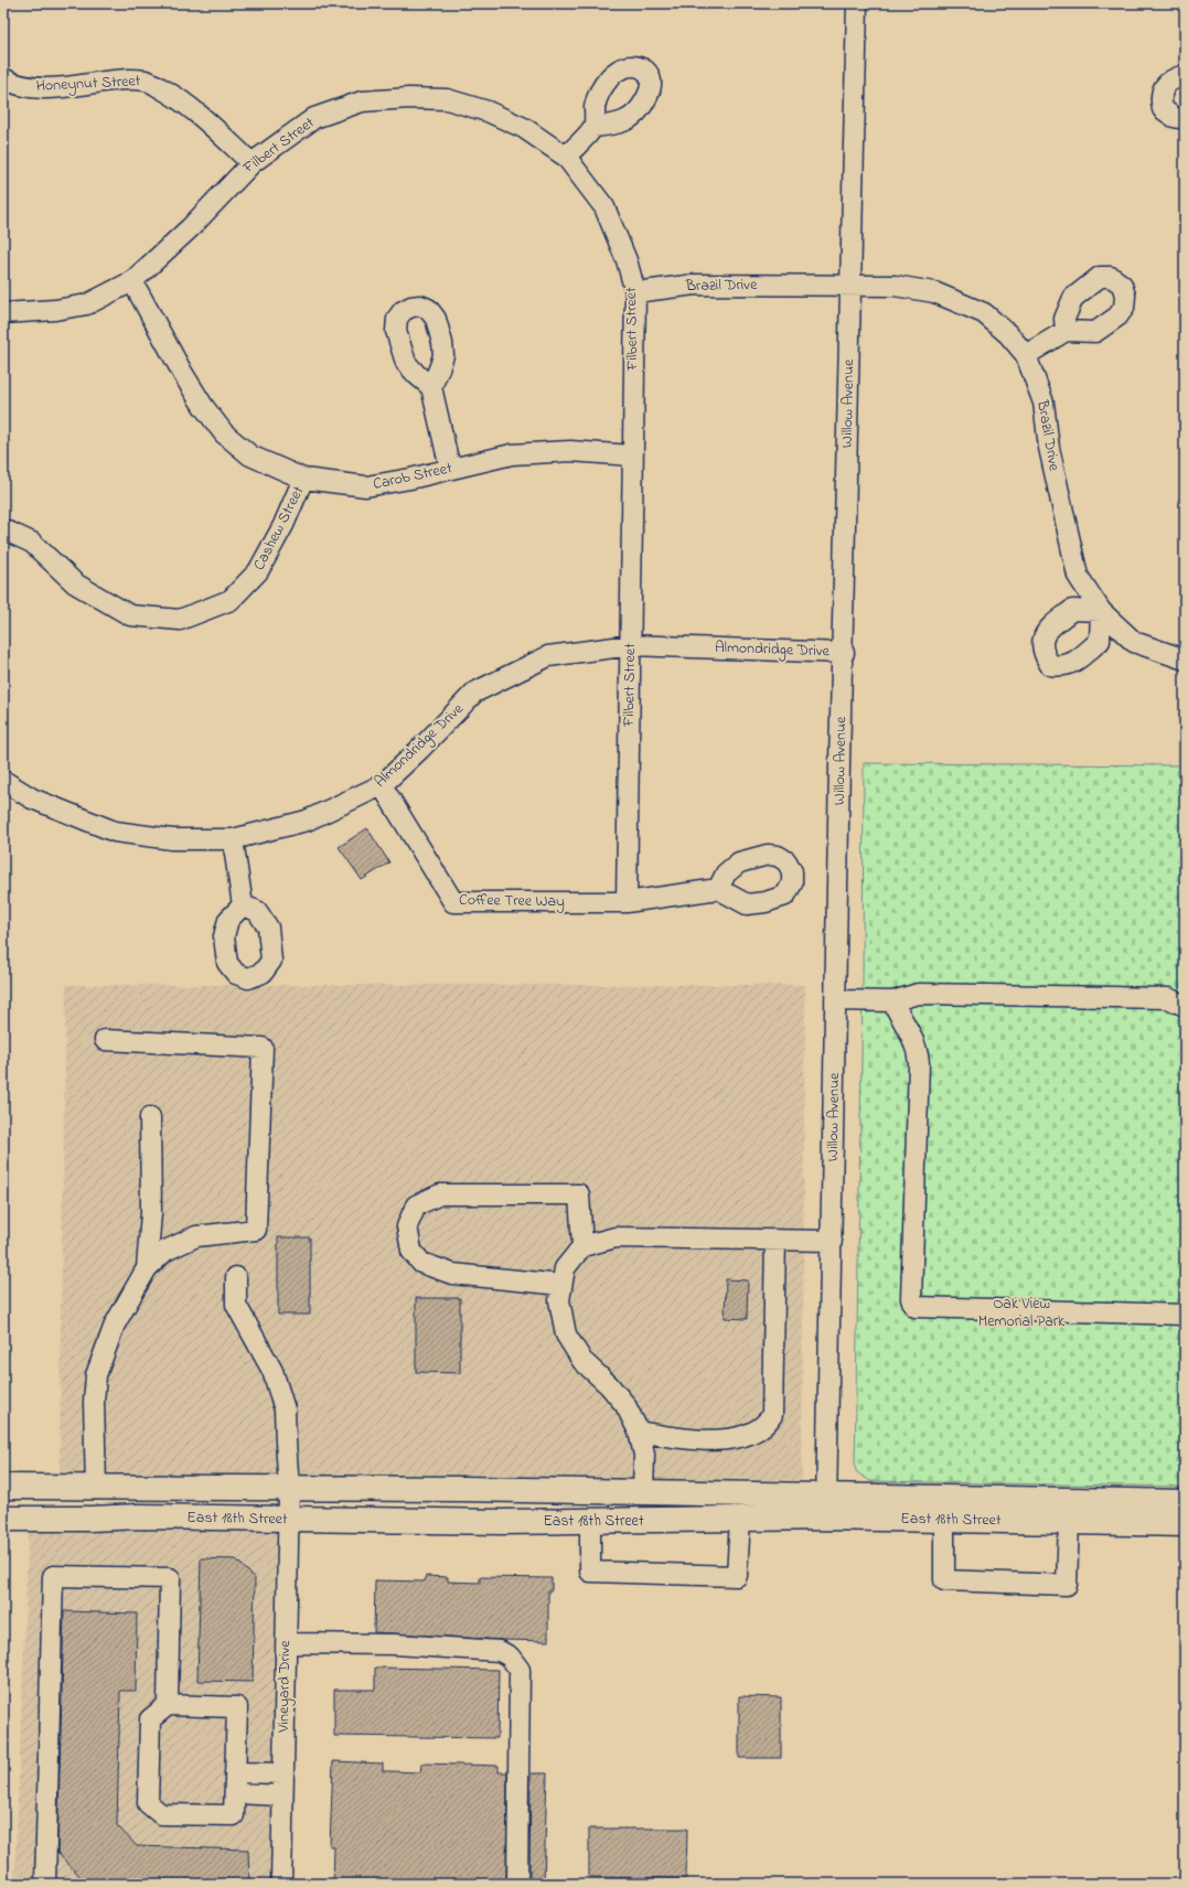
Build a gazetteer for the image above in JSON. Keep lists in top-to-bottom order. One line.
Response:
{"streets":{"main road":["East 18th Street"],"street":["Honeynut Street","Filbert Street","Brazil Drive","Willow Avenue","Carob Street","Cashew Street","Almondridge Drive","Coffee Tree Way","Vineyard Drive"]},"crossings":[["Honeynut Street","Filbert Street"],["Filbert Street","Brazil Drive"],["Filbert Street","Carob Street"],["Filbert Street","Almondridge Drive"],["Filbert Street","Coffee Tree Way"],["Brazil Drive","Willow Avenue"],["Willow Avenue","Almondridge Drive"],["Willow Avenue","East 18th Street"],["Carob Street","Cashew Street"],["Almondridge Drive","Coffee Tree Way"],["East 18th Street","Vineyard Drive"]],"parks":["Oak View Memorial Park"]}
